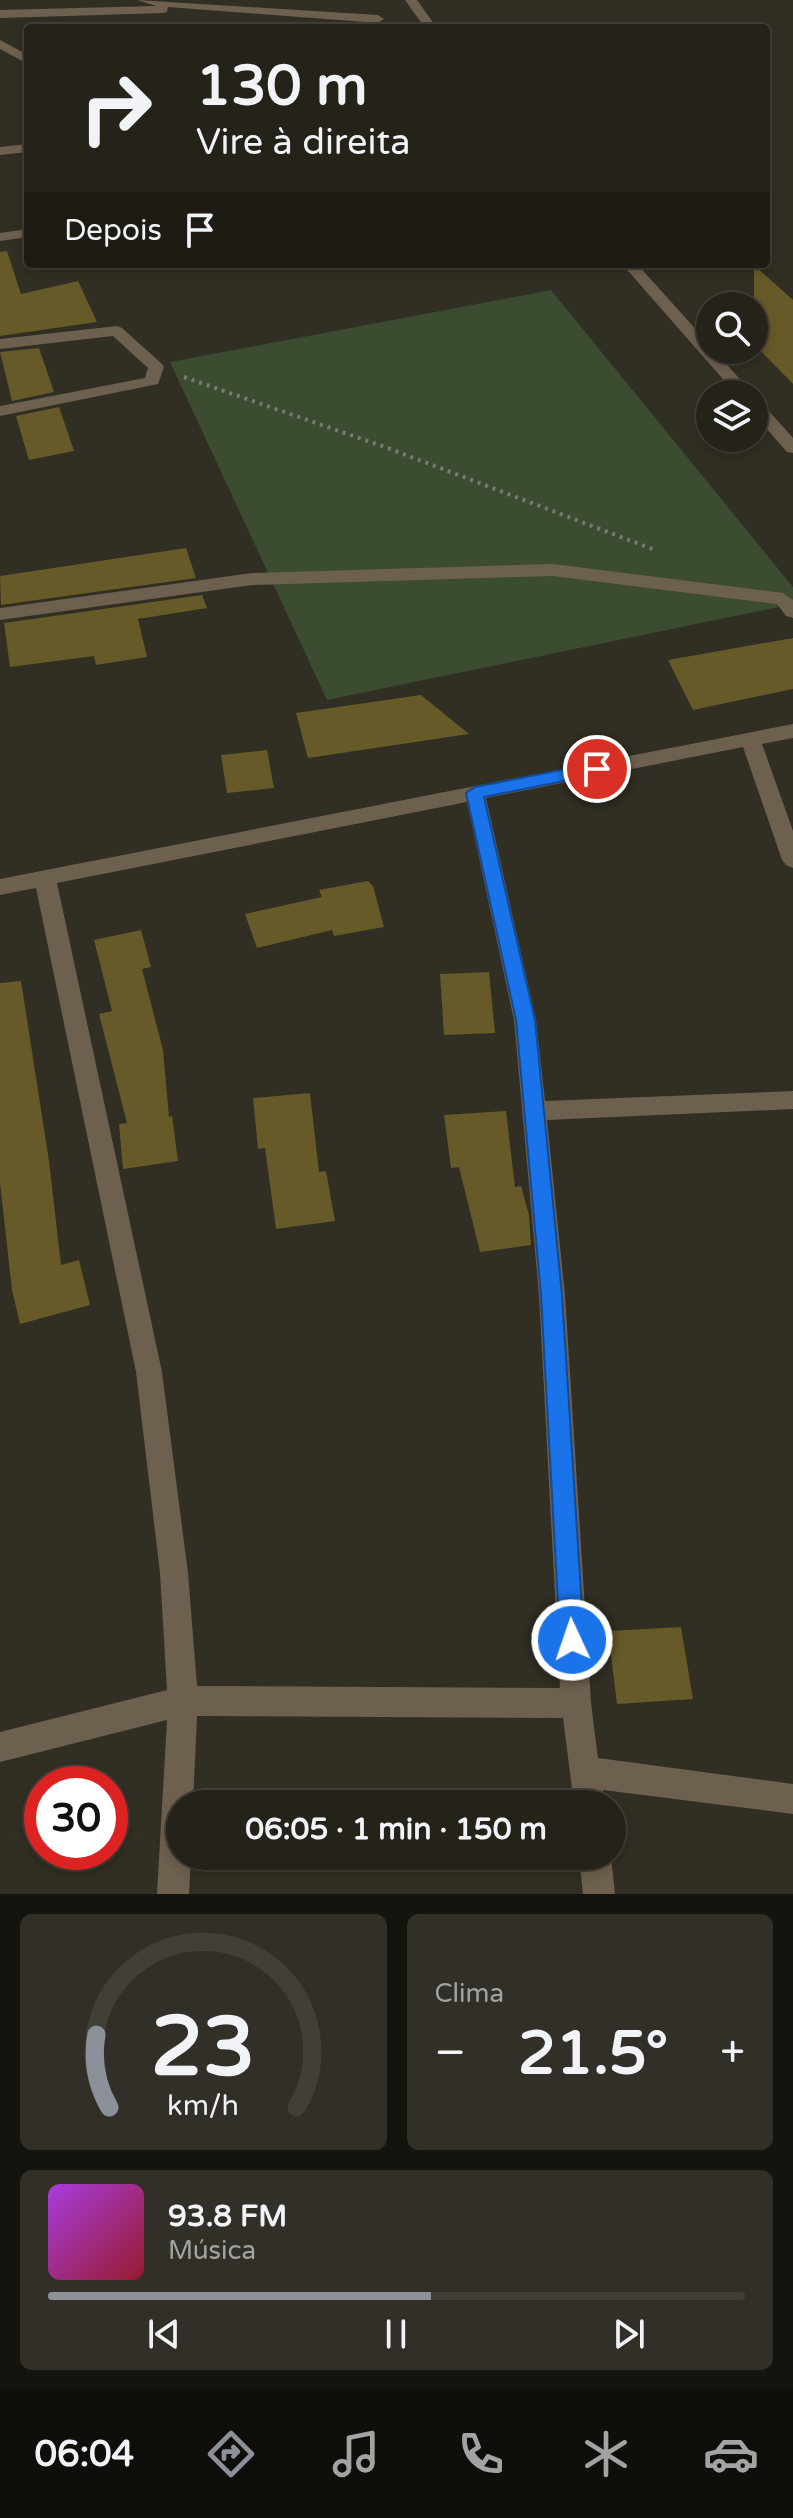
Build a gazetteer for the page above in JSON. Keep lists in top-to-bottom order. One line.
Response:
{"page":{"turn":["130 m","Vire à direita"],"then":"Depois","limit":"30","trip":"06:05 · 1 min · 150 m","tile":"Clima","heat":["−","21.5°","+"],"song":["93.8 FM","Música"],"tabs":"06:04","gauge":["23","km/h"]}}
